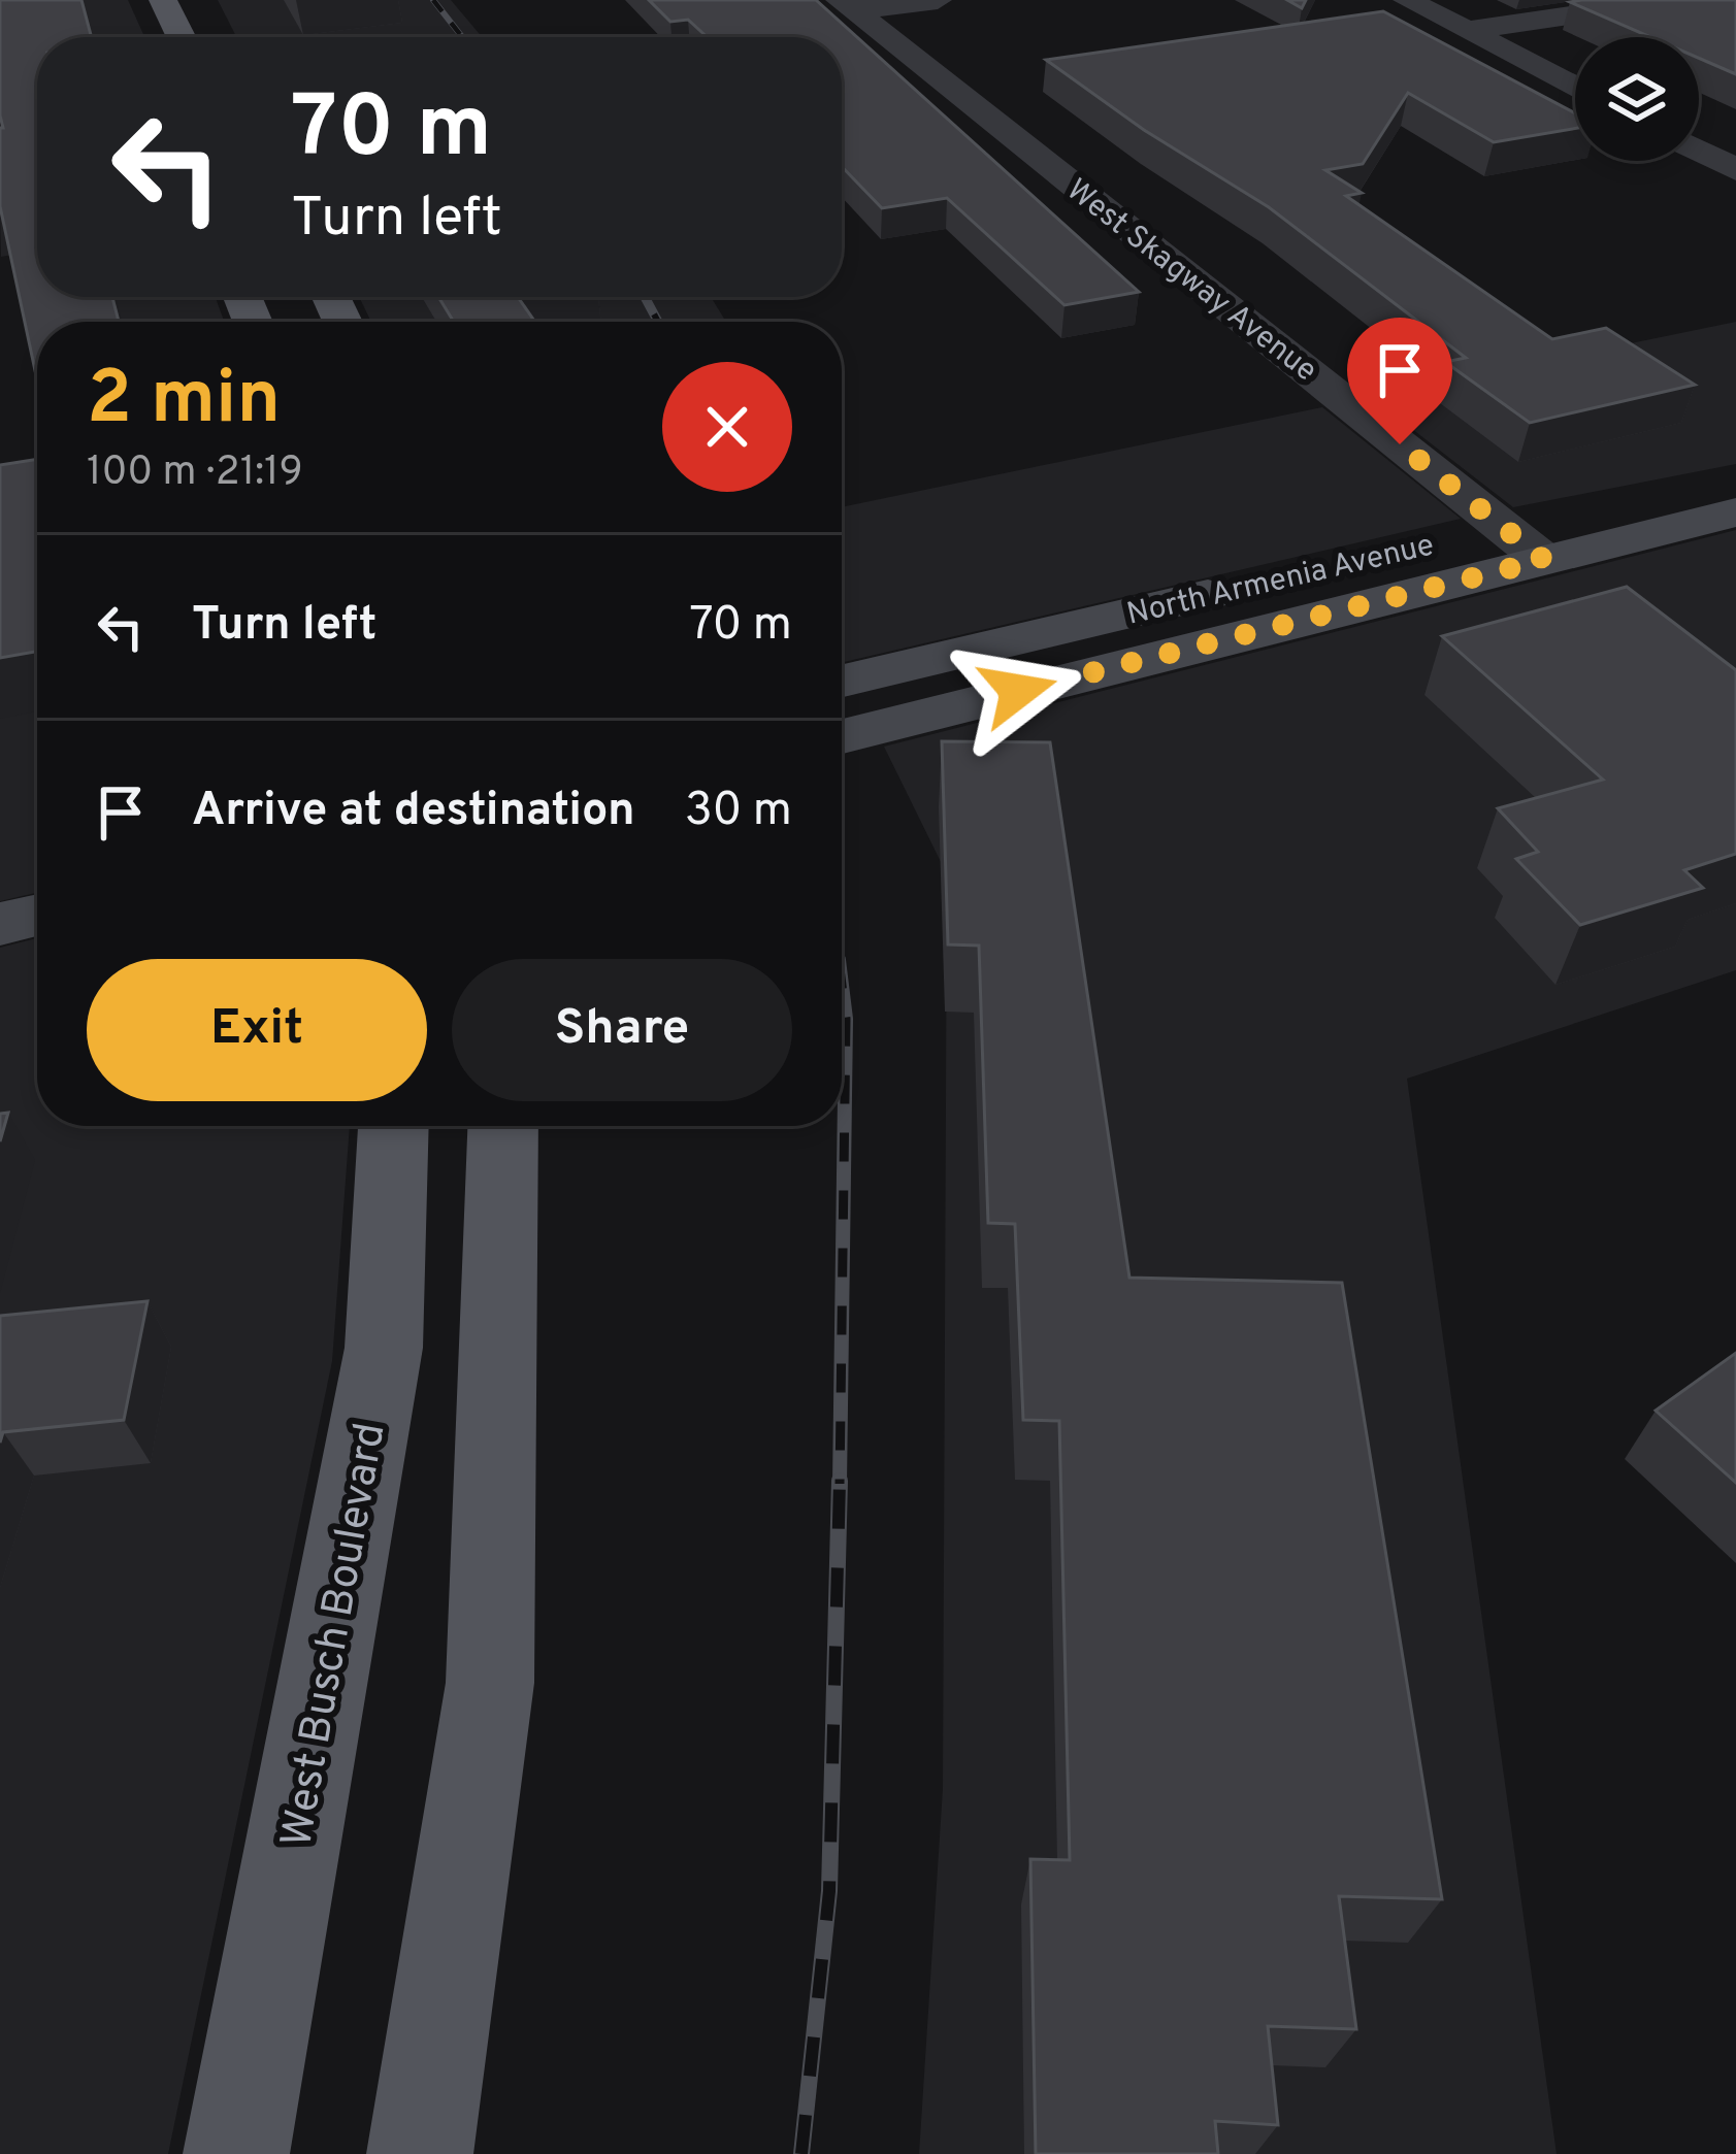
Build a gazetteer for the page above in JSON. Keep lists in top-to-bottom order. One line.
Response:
{"streets":{"main road":["North Armenia Avenue","West Busch Boulevard"],"street":["West Skagway Avenue"]},"crossings":[["West Skagway Avenue","North Armenia Avenue"]],"page":{"turn":["70 m","Turn left"],"heading":["2 min","100 m · 21:19"],"list":[{"name":"Turn left","value":"70 m"},{"name":"Arrive at destination","value":"30 m"}],"buttons":["Exit","Share"]}}
